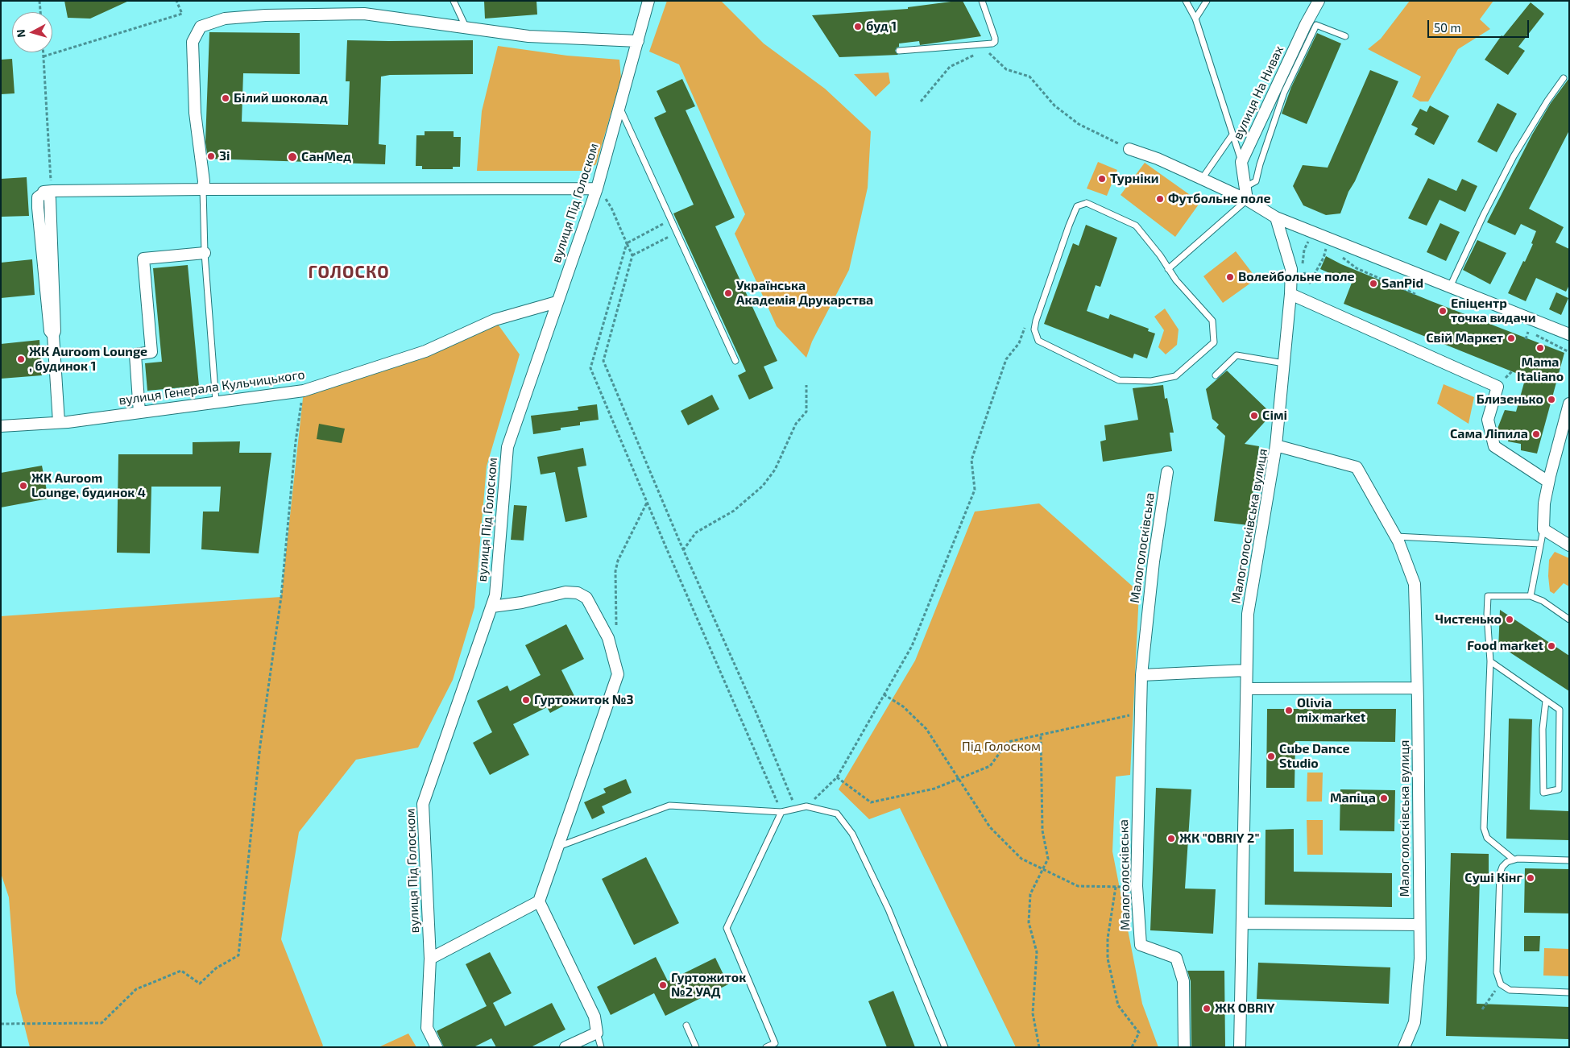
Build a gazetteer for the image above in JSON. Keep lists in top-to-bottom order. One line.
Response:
{"streets":{"street":["вулиця На Нивах","вулиця Під Голоском","вулиця Генерала Кульчицького","Малоголосківська вулиця","Малоголосківська"]},"crossings":[["вулиця Під Голоском","вулиця Генерала Кульчицького"]],"districts":["ГОЛОСКО"],"parks":["Під Голоском"],"places":["буд 1","Білий шоколад","3і","СанМед","Турніки","Футбольне поле","Волейбольне поле","SanPid","Українська Академія Друкарства","Епіцентр точка видачи","Свій Маркет","Mama Italiano","ЖК Auroom Lounge , будинок 1","Близенько","Сімі","Сама Ліпила","ЖК Auroom Lounge, будинок 4","Чистенько","Food market","Гуртожиток №3","Olivia mix market","Cube Dance Studio","Мапіца","ЖК \"OBRIY 2\"","Суші Кінг","Гуртожиток №2 УАД","ЖК OBRIY"],"scale_bar":"50 m","north":"left"}
